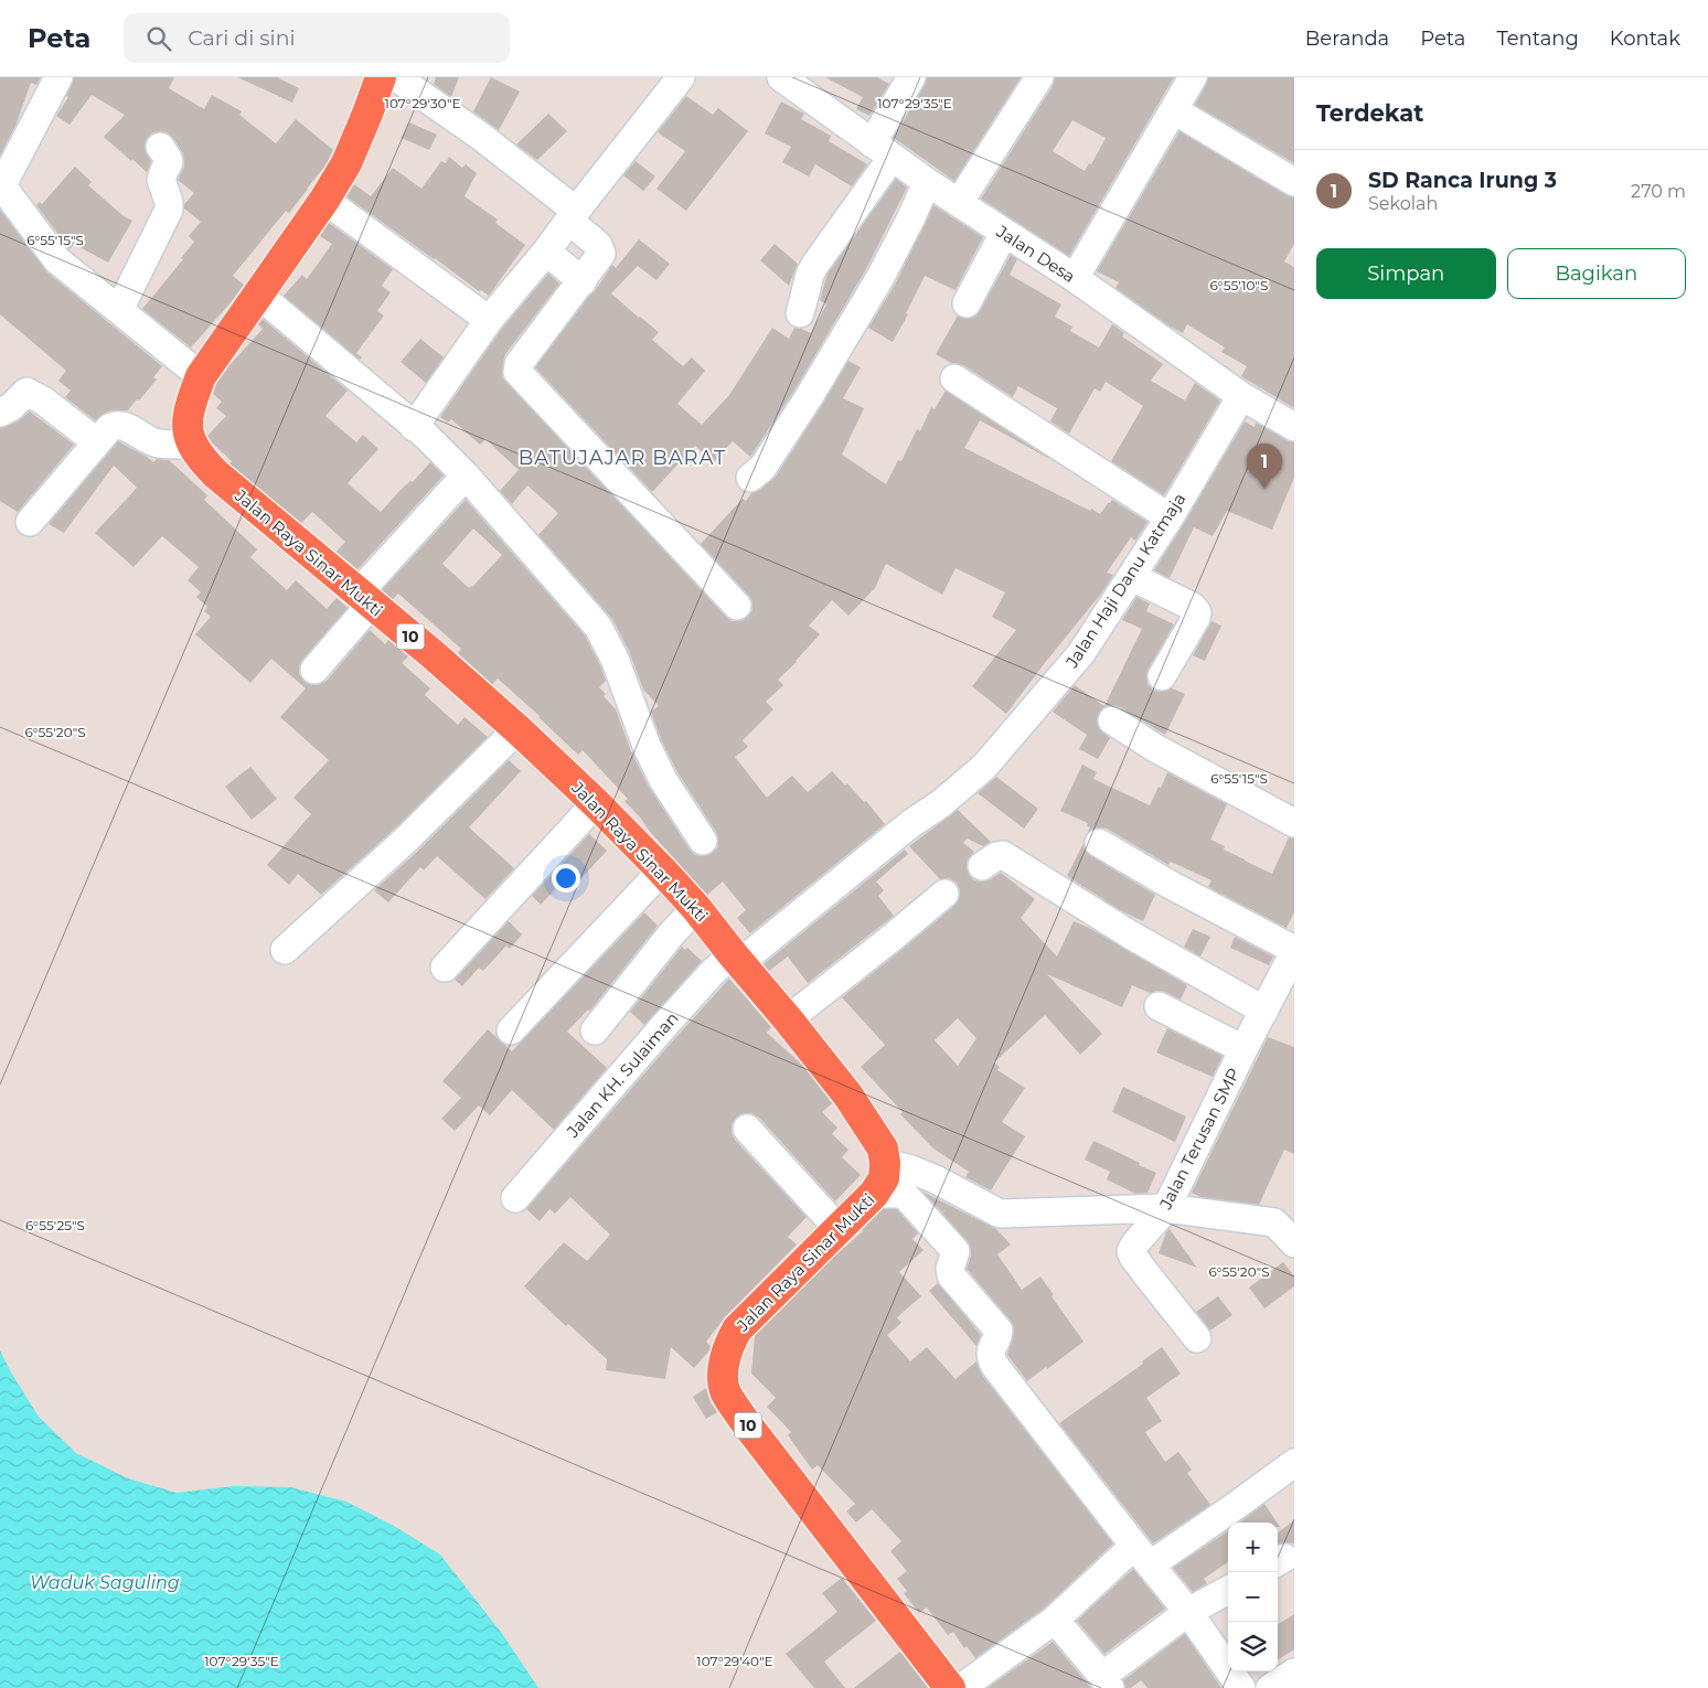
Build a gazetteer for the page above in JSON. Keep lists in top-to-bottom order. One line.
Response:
{"streets":{"highway":["Jalan Raya Sinar Mukti","10"],"street":["Jalan Desa","Jalan Haji Danu Katmaja","Jalan KH. Sulaiman","Jalan Terusan SMP"]},"crossings":[["Jalan Desa","Jalan Haji Danu Katmaja"],["Jalan Raya Sinar Mukti","Jalan Haji Danu Katmaja"],["Jalan Raya Sinar Mukti","Jalan KH. Sulaiman"],["Jalan Haji Danu Katmaja","Jalan KH. Sulaiman"]],"districts":["BATUJAJAR BARAT"],"water":["Waduk Saguling"],"page":{"header":"Peta","search":"Cari di sini","nav":["Beranda","Peta","Tentang","Kontak"],"heading":"Terdekat","list":[{"mark":"1","name":"SD Ranca Irung 3","note":"Sekolah","value":"270 m"}],"buttons":["Simpan","Bagikan"],"pins":"1","map_buttons":["+","−"]},"coordinates":["107°29'30\"E","107°29'35\"E","6°55'15\"S","6°55'10\"S","6°55'20\"S","6°55'25\"S","107°29'40\"E"]}
